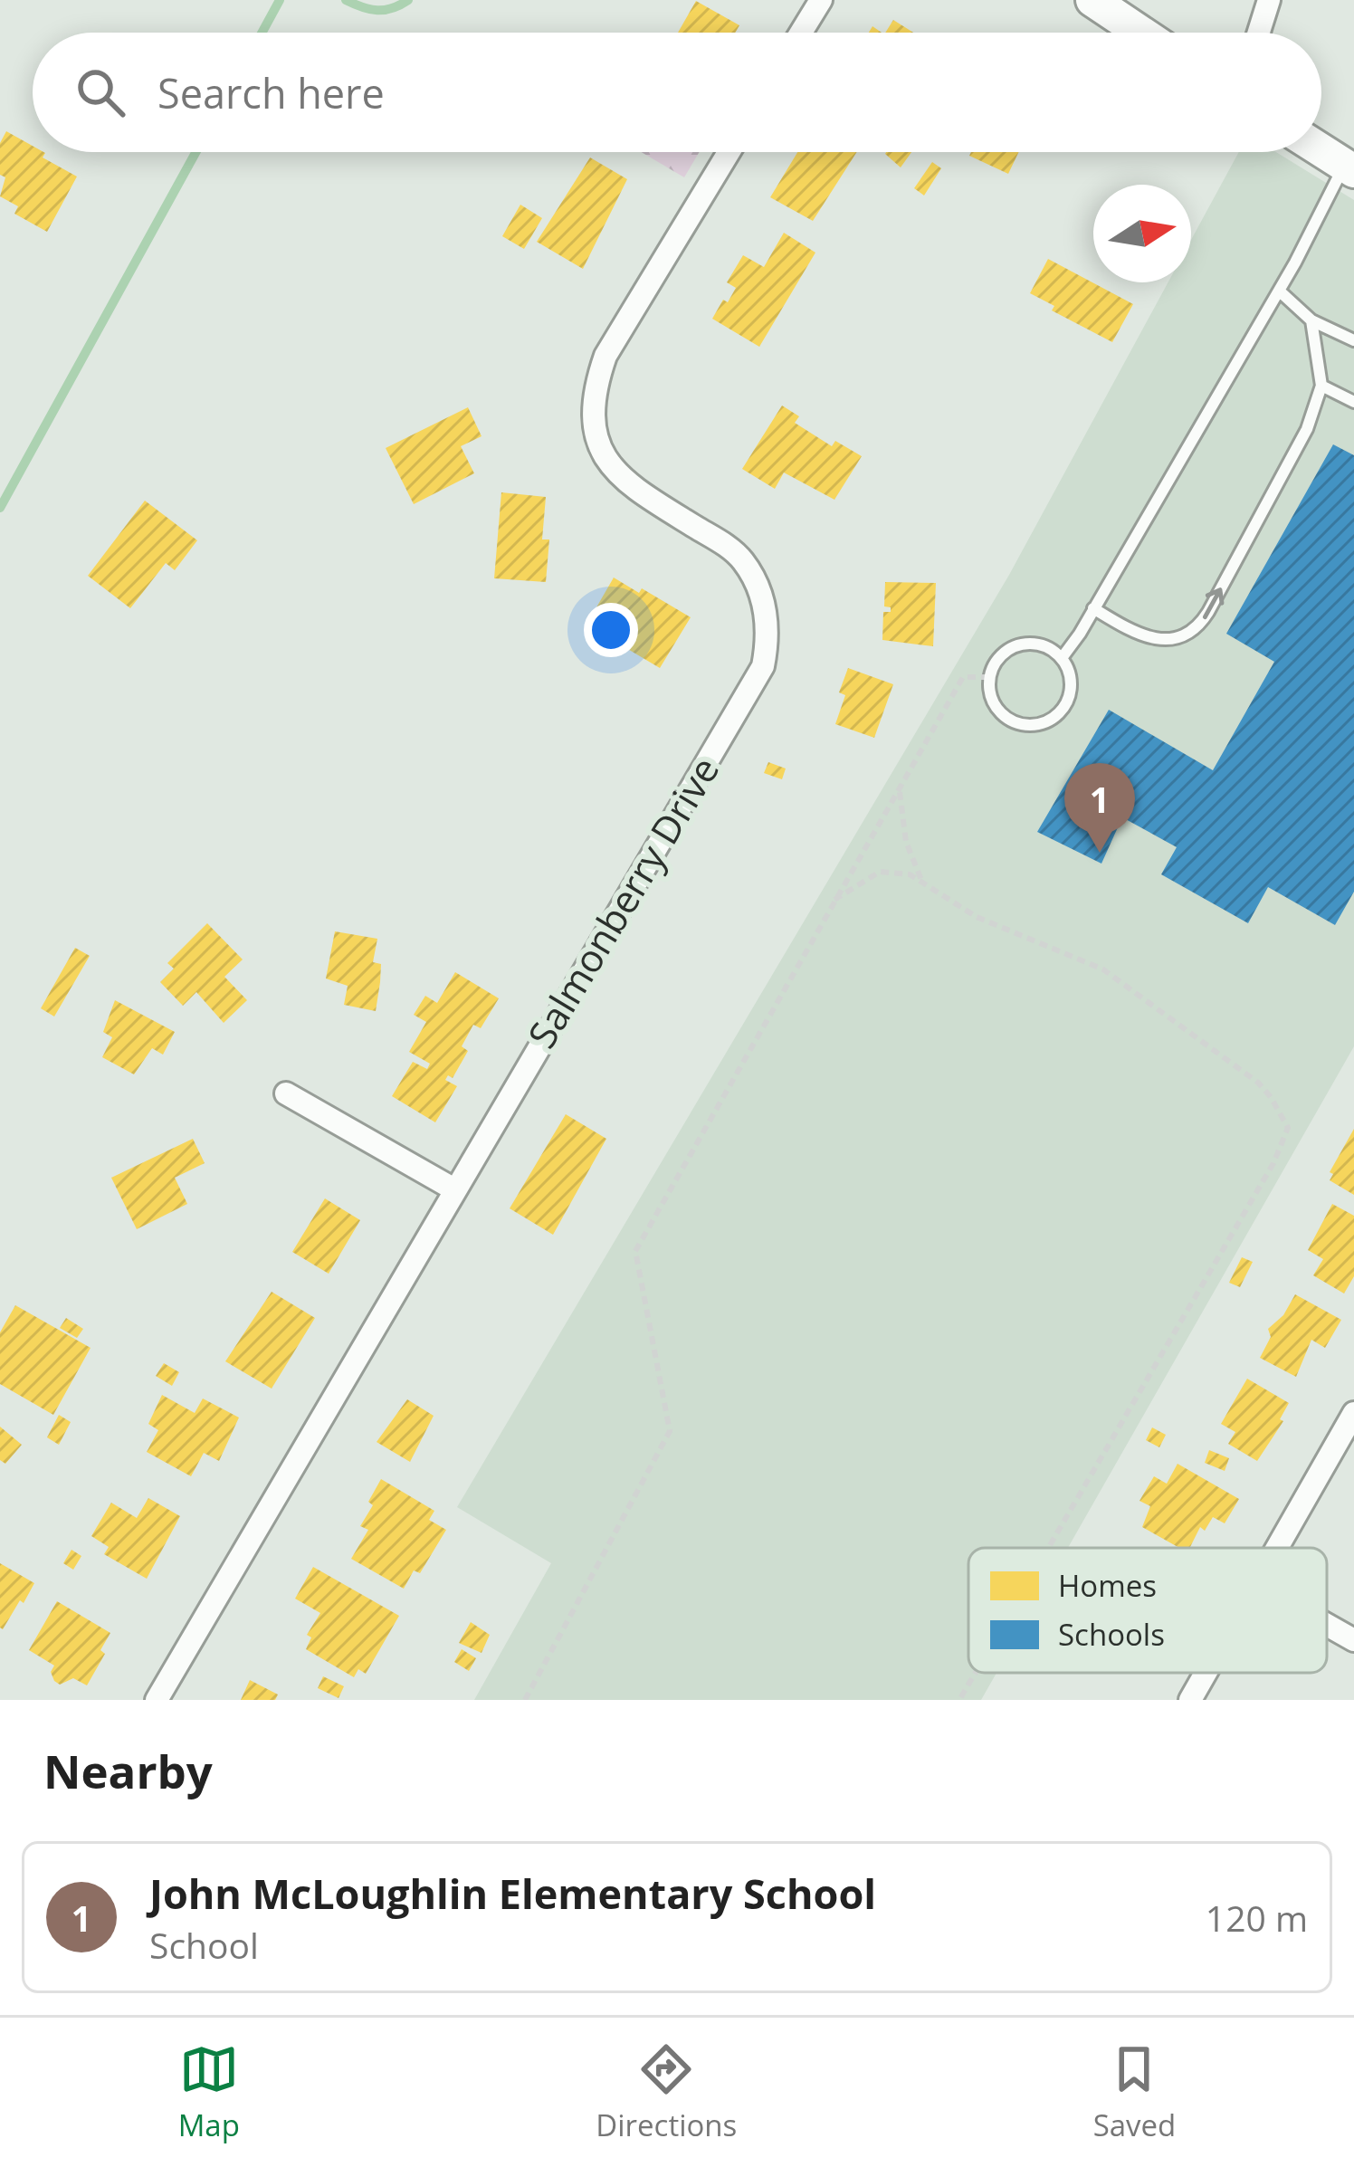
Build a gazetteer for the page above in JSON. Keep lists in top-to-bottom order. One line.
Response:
{"streets":{"street":["Salmonberry Drive"]},"legend":["Homes","Schools"],"north":"right","page":{"search":"Search here","pins":"1","heading":"Nearby","list":[{"mark":"1","name":"John McLoughlin Elementary School","note":"School","value":"120 m"}],"nav":["Map","Directions","Saved"]}}
